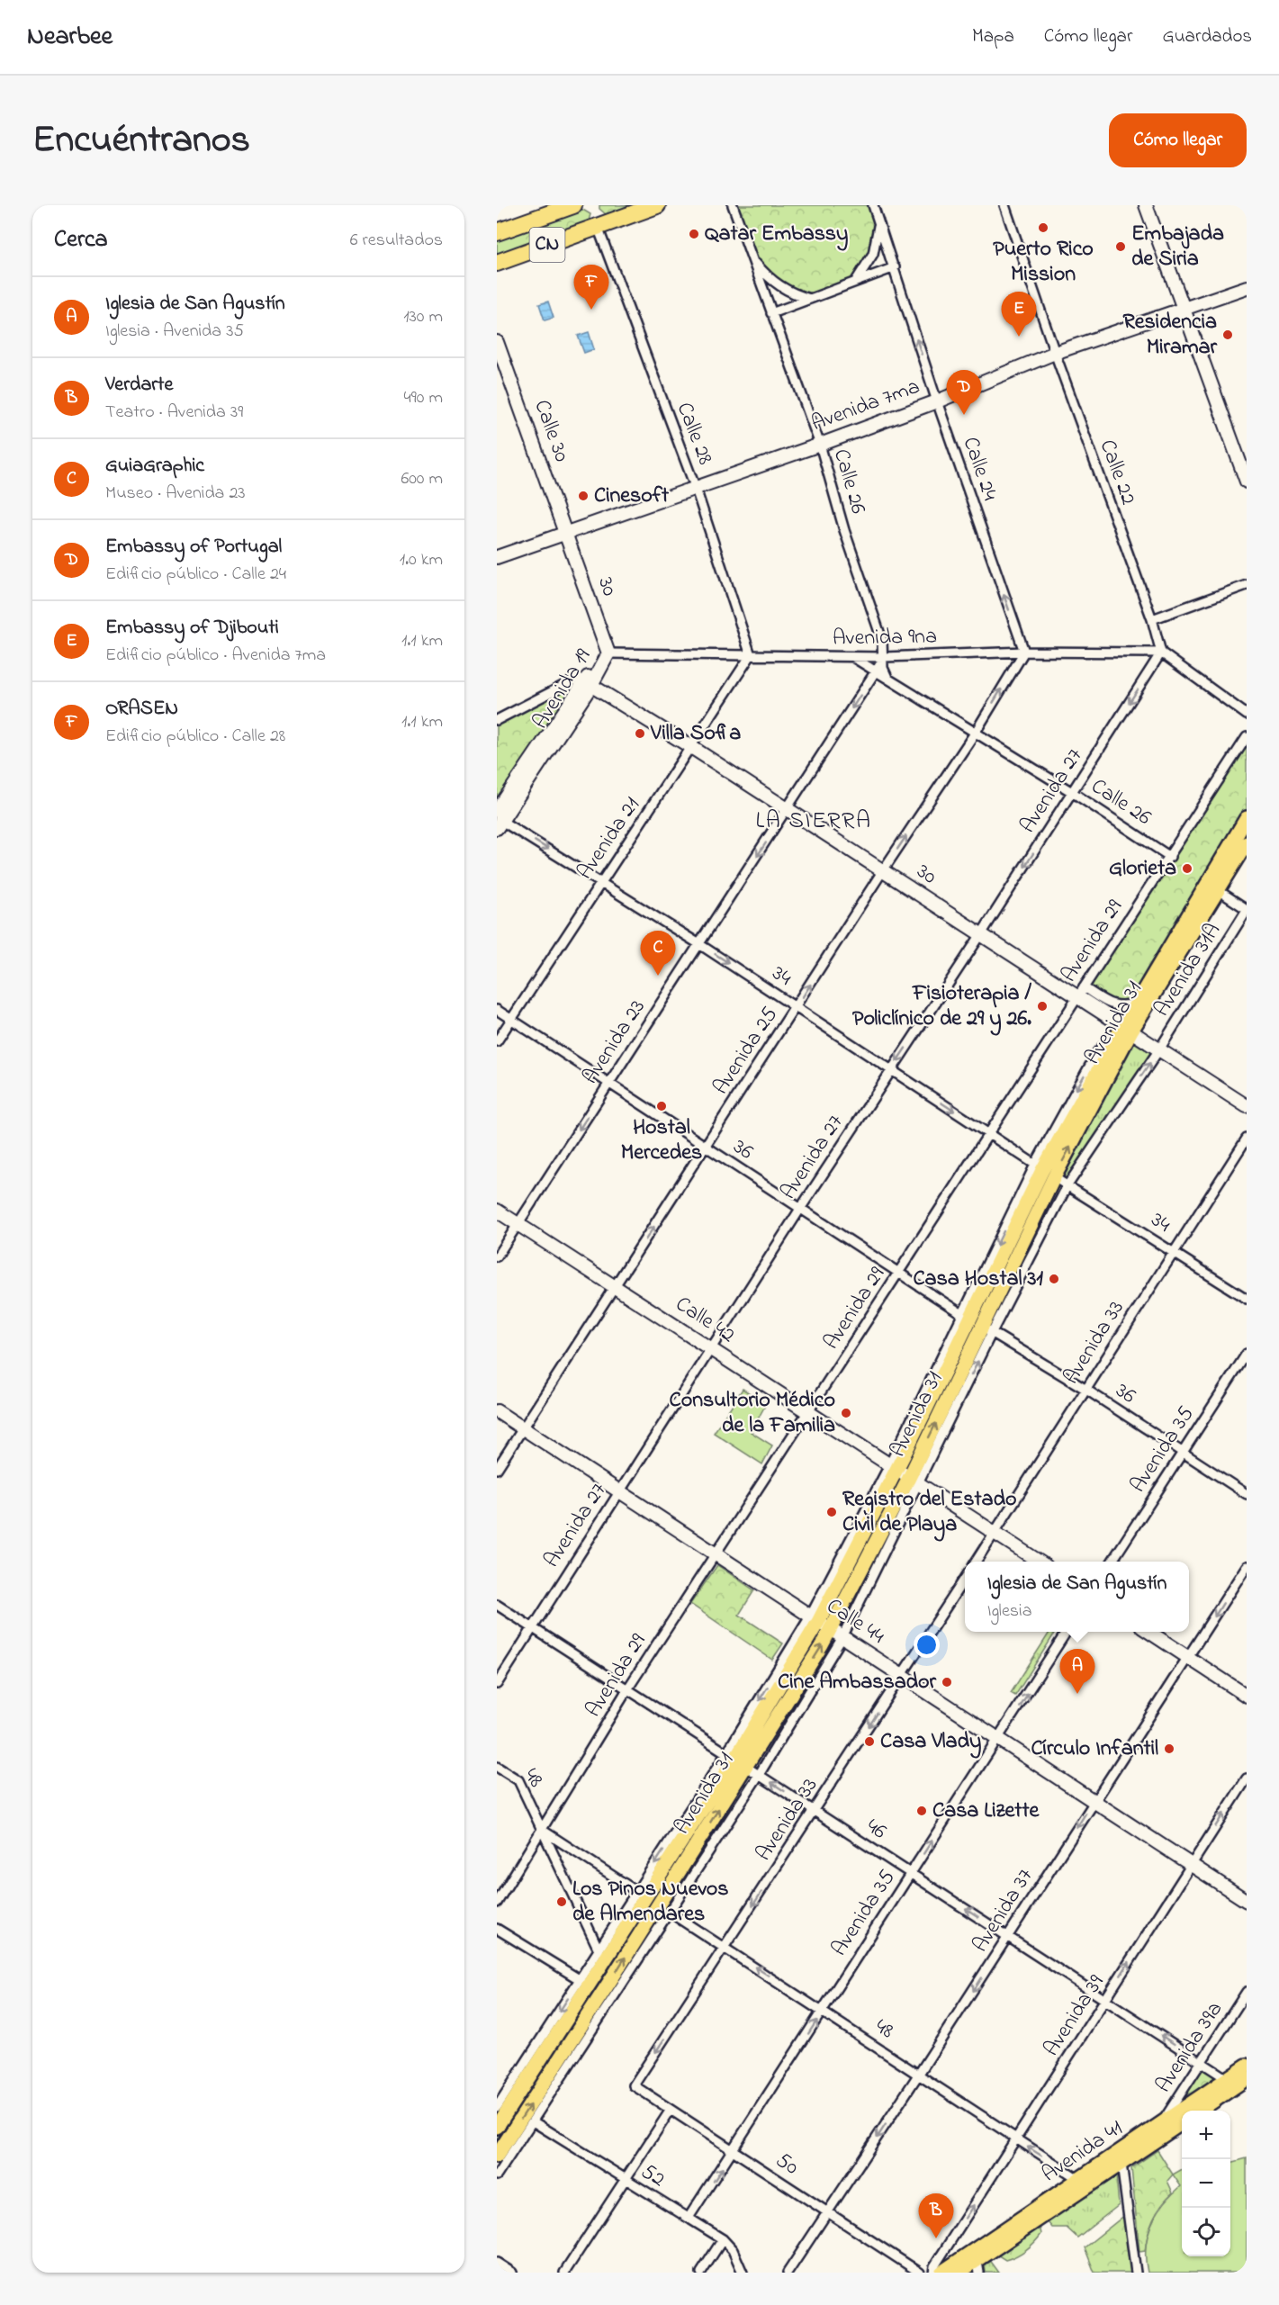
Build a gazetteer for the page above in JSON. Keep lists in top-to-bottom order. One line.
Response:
{"streets":{"highway":["CN"],"main road":["Avenida 7ma","Calle 30","30","Avenida 19","Avenida 31","Calle 42","Calle 44","Avenida 41"],"street":["Calle 28","Calle 24","Calle 22","Calle 26","Avenida 9na","Avenida 27","Avenida 21","Avenida 29","Avenida 31A","34","Avenida 23","Avenida 25","36","Avenida 33","Avenida 35","48","46","Avenida 37","Avenida 39","Avenida 39a","50","52"]},"crossings":[["CN","Calle 28"],["Avenida 7ma","Calle 30"],["Avenida 7ma","Calle 28"],["Avenida 7ma","Calle 24"],["Avenida 7ma","Calle 22"],["Avenida 7ma","Calle 26"],["Avenida 7ma","30"],["Calle 30","30"],["Calle 28","Avenida 9na"],["Calle 28","Avenida 21"],["Calle 24","Avenida 9na"],["Calle 24","Avenida 25"],["Calle 22","Avenida 9na"],["Calle 22","Avenida 27"],["Calle 26","Avenida 9na"],["Calle 26","Avenida 27"],["Calle 26","Avenida 29"],["Calle 26","Avenida 23"],["Calle 26","Avenida 25"],["30","Avenida 9na"],["30","Avenida 19"],["30","Avenida 27"],["30","Avenida 21"],["30","Avenida 29"],["30","Avenida 31A"],["30","Avenida 31"],["30","Avenida 23"],["30","Avenida 25"],["Avenida 9na","Avenida 19"],["Avenida 9na","Avenida 27"],["Avenida 9na","Avenida 21"],["Avenida 9na","Avenida 23"],["Avenida 9na","Avenida 25"],["Avenida 19","34"],["Avenida 27","34"],["Avenida 27","36"],["Avenida 27","Calle 42"],["Avenida 27","Calle 44"],["Avenida 27","46"],["Avenida 21","34"],["Avenida 21","36"],["Avenida 29","34"],["Avenida 29","36"],["Avenida 29","Calle 42"],["Avenida 29","Calle 44"],["Avenida 29","48"],["Avenida 29","46"],["Avenida 31A","Avenida 31"],["34","Avenida 31"],["34","Avenida 23"],["34","Avenida 25"],["34","Avenida 33"],["Avenida 31","36"],["Avenida 31","Calle 42"],["Avenida 31","Calle 44"],["Avenida 31","48"],["Avenida 31","46"],["Avenida 31","52"],["Avenida 23","36"],["Avenida 23","Calle 42"],["Avenida 25","36"],["Avenida 25","Calle 42"],["Avenida 25","Calle 44"],["36","Avenida 33"],["36","Avenida 35"],["Calle 42","Avenida 33"],["Avenida 33","Calle 44"],["Avenida 33","48"],["Avenida 33","46"],["Avenida 33","50"],["Avenida 35","Calle 44"],["Avenida 35","48"],["Avenida 35","46"],["Avenida 35","50"],["Avenida 35","52"],["Calle 44","Avenida 37"],["Calle 44","Avenida 39"],["48","Avenida 37"],["48","Avenida 39"],["48","Avenida 41"],["46","Avenida 37"],["46","Avenida 39"],["46","Avenida 39a"],["46","Avenida 41"],["Avenida 37","50"],["Avenida 39a","Avenida 41"]],"one_way":["Calle 24","Avenida 27","34","Avenida 23","Avenida 25","Avenida 33","Avenida 35","Avenida 37","Avenida 39"],"districts":["LA SIERRA"],"places":["Puerto Rico Mission","Qatar Embassy","Embajada de Siria","Residencia Miramar","Cinesoft","Villa Sofia","Glorieta","Fisioterapia / Policlínico de 29 y 26.","Hostal Mercedes","Casa Hostal 31","Consultorio Médico de la Familia","Registro del Estado Civil de Playa","Cine Ambassador","Casa Vlady","Círculo Infantil","Casa Lizette","Los Pinos Nuevos de Almendares"],"page":{"header":"Nearbee","nav":["Mapa","Cómo llegar","Guardados"],"title":"Encuéntranos","buttons":"Cómo llegar","heading":["Cerca","6 resultados"],"pins":["F","E","D","C","A","B"],"list":[{"mark":"A","name":"Iglesia de San Agustín","note":"Iglesia · Avenida 35","value":"130 m"},{"mark":"B","name":"Verdarte","note":"Teatro · Avenida 39","value":"490 m"},{"mark":"C","name":"GuiaGraphic","note":"Museo · Avenida 23","value":"600 m"},{"mark":"D","name":"Embassy of Portugal","note":"Edificio público · Calle 24","value":"1.0 km"},{"mark":"E","name":"Embassy of Djibouti","note":"Edificio público · Avenida 7ma","value":"1.1 km"},{"mark":"F","name":"ORASEN","note":"Edificio público · Calle 28","value":"1.1 km"}],"popup":["Iglesia de San Agustín","Iglesia"],"map_buttons":["+","−"]}}
